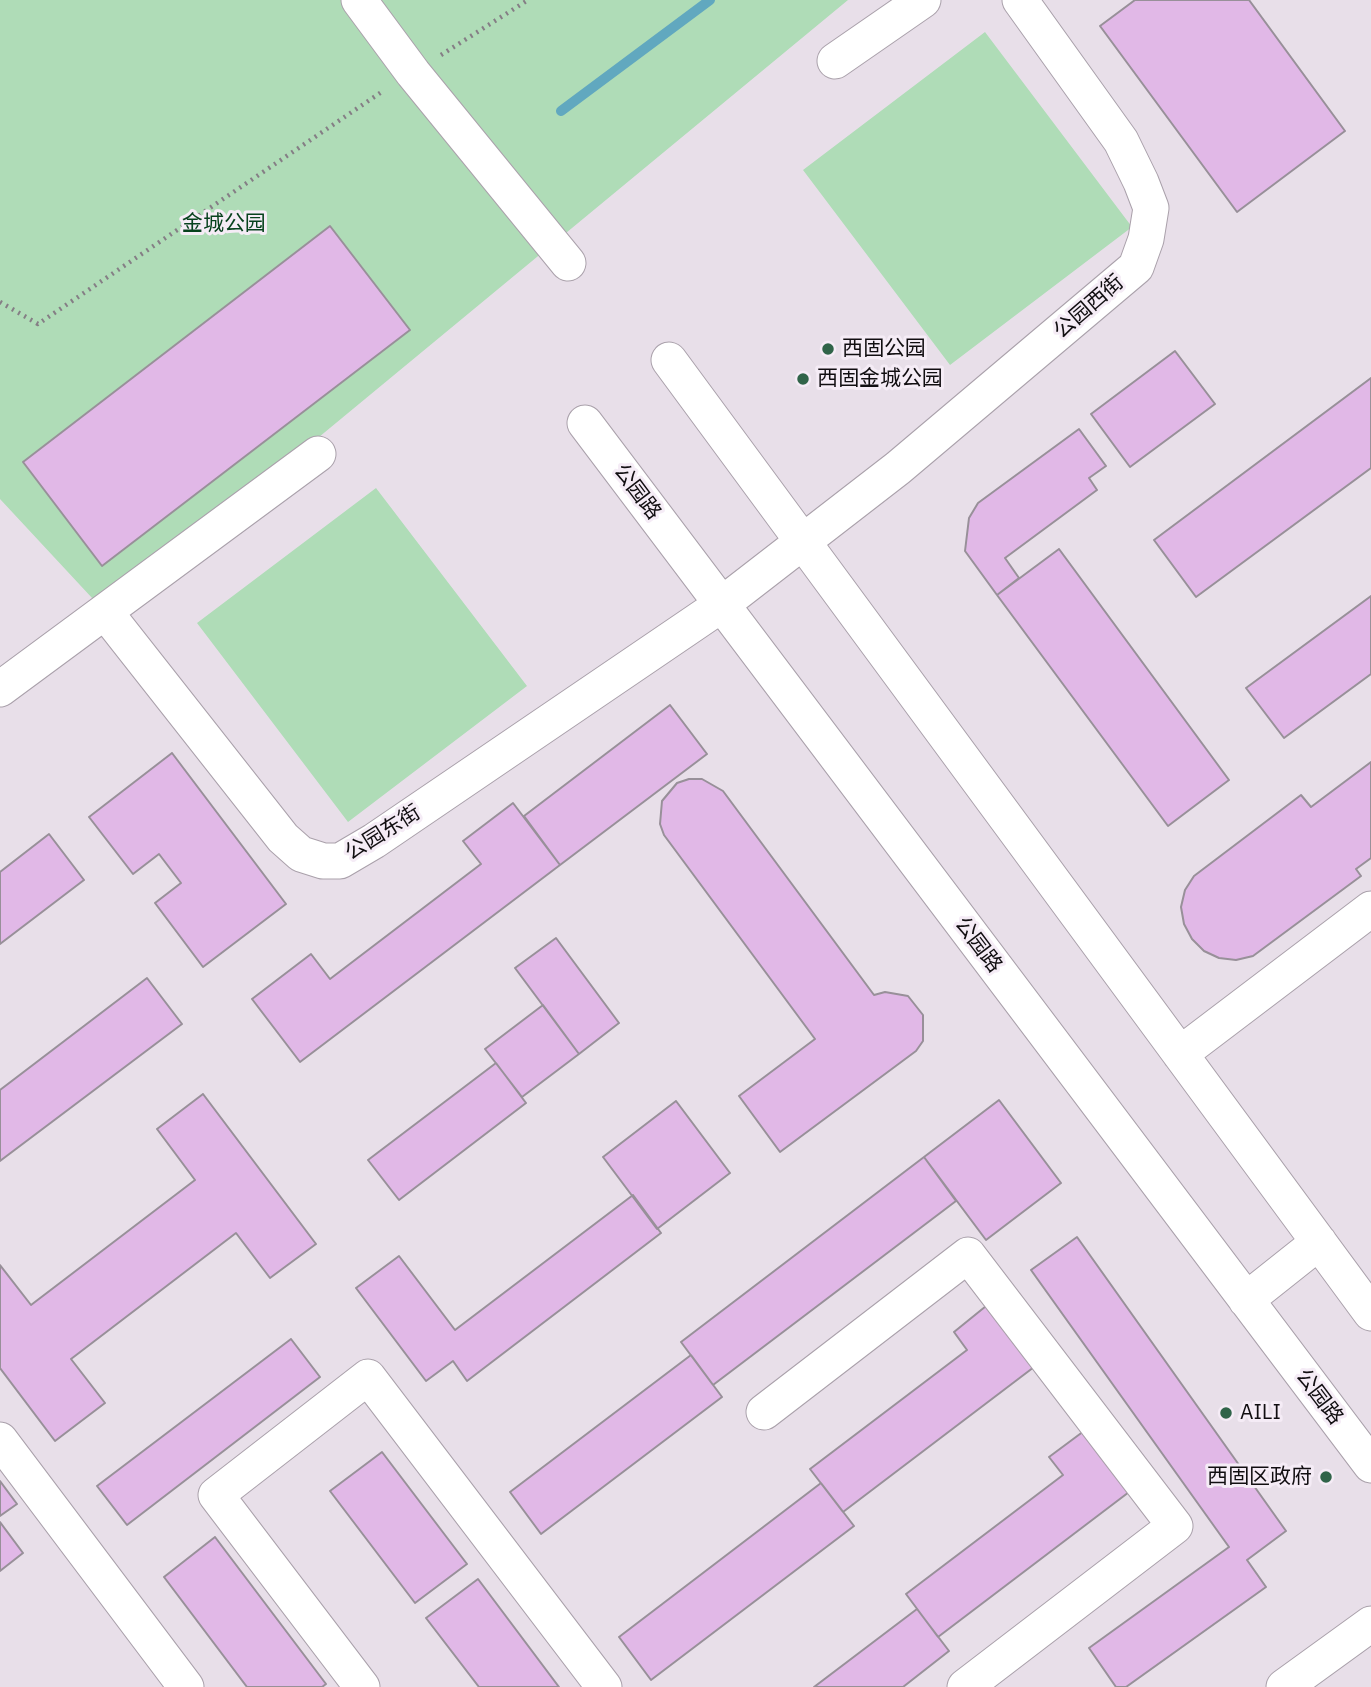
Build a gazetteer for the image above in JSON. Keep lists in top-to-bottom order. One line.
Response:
{"streets":{"street":["公园西街","公园路","公园东街"]},"crossings":[["公园西街","公园路"],["公园西街","公园东街"],["公园路","公园东街"]],"parks":["金城公园"],"places":["西固公园","西固金城公园","AILI","西固区政府"]}
